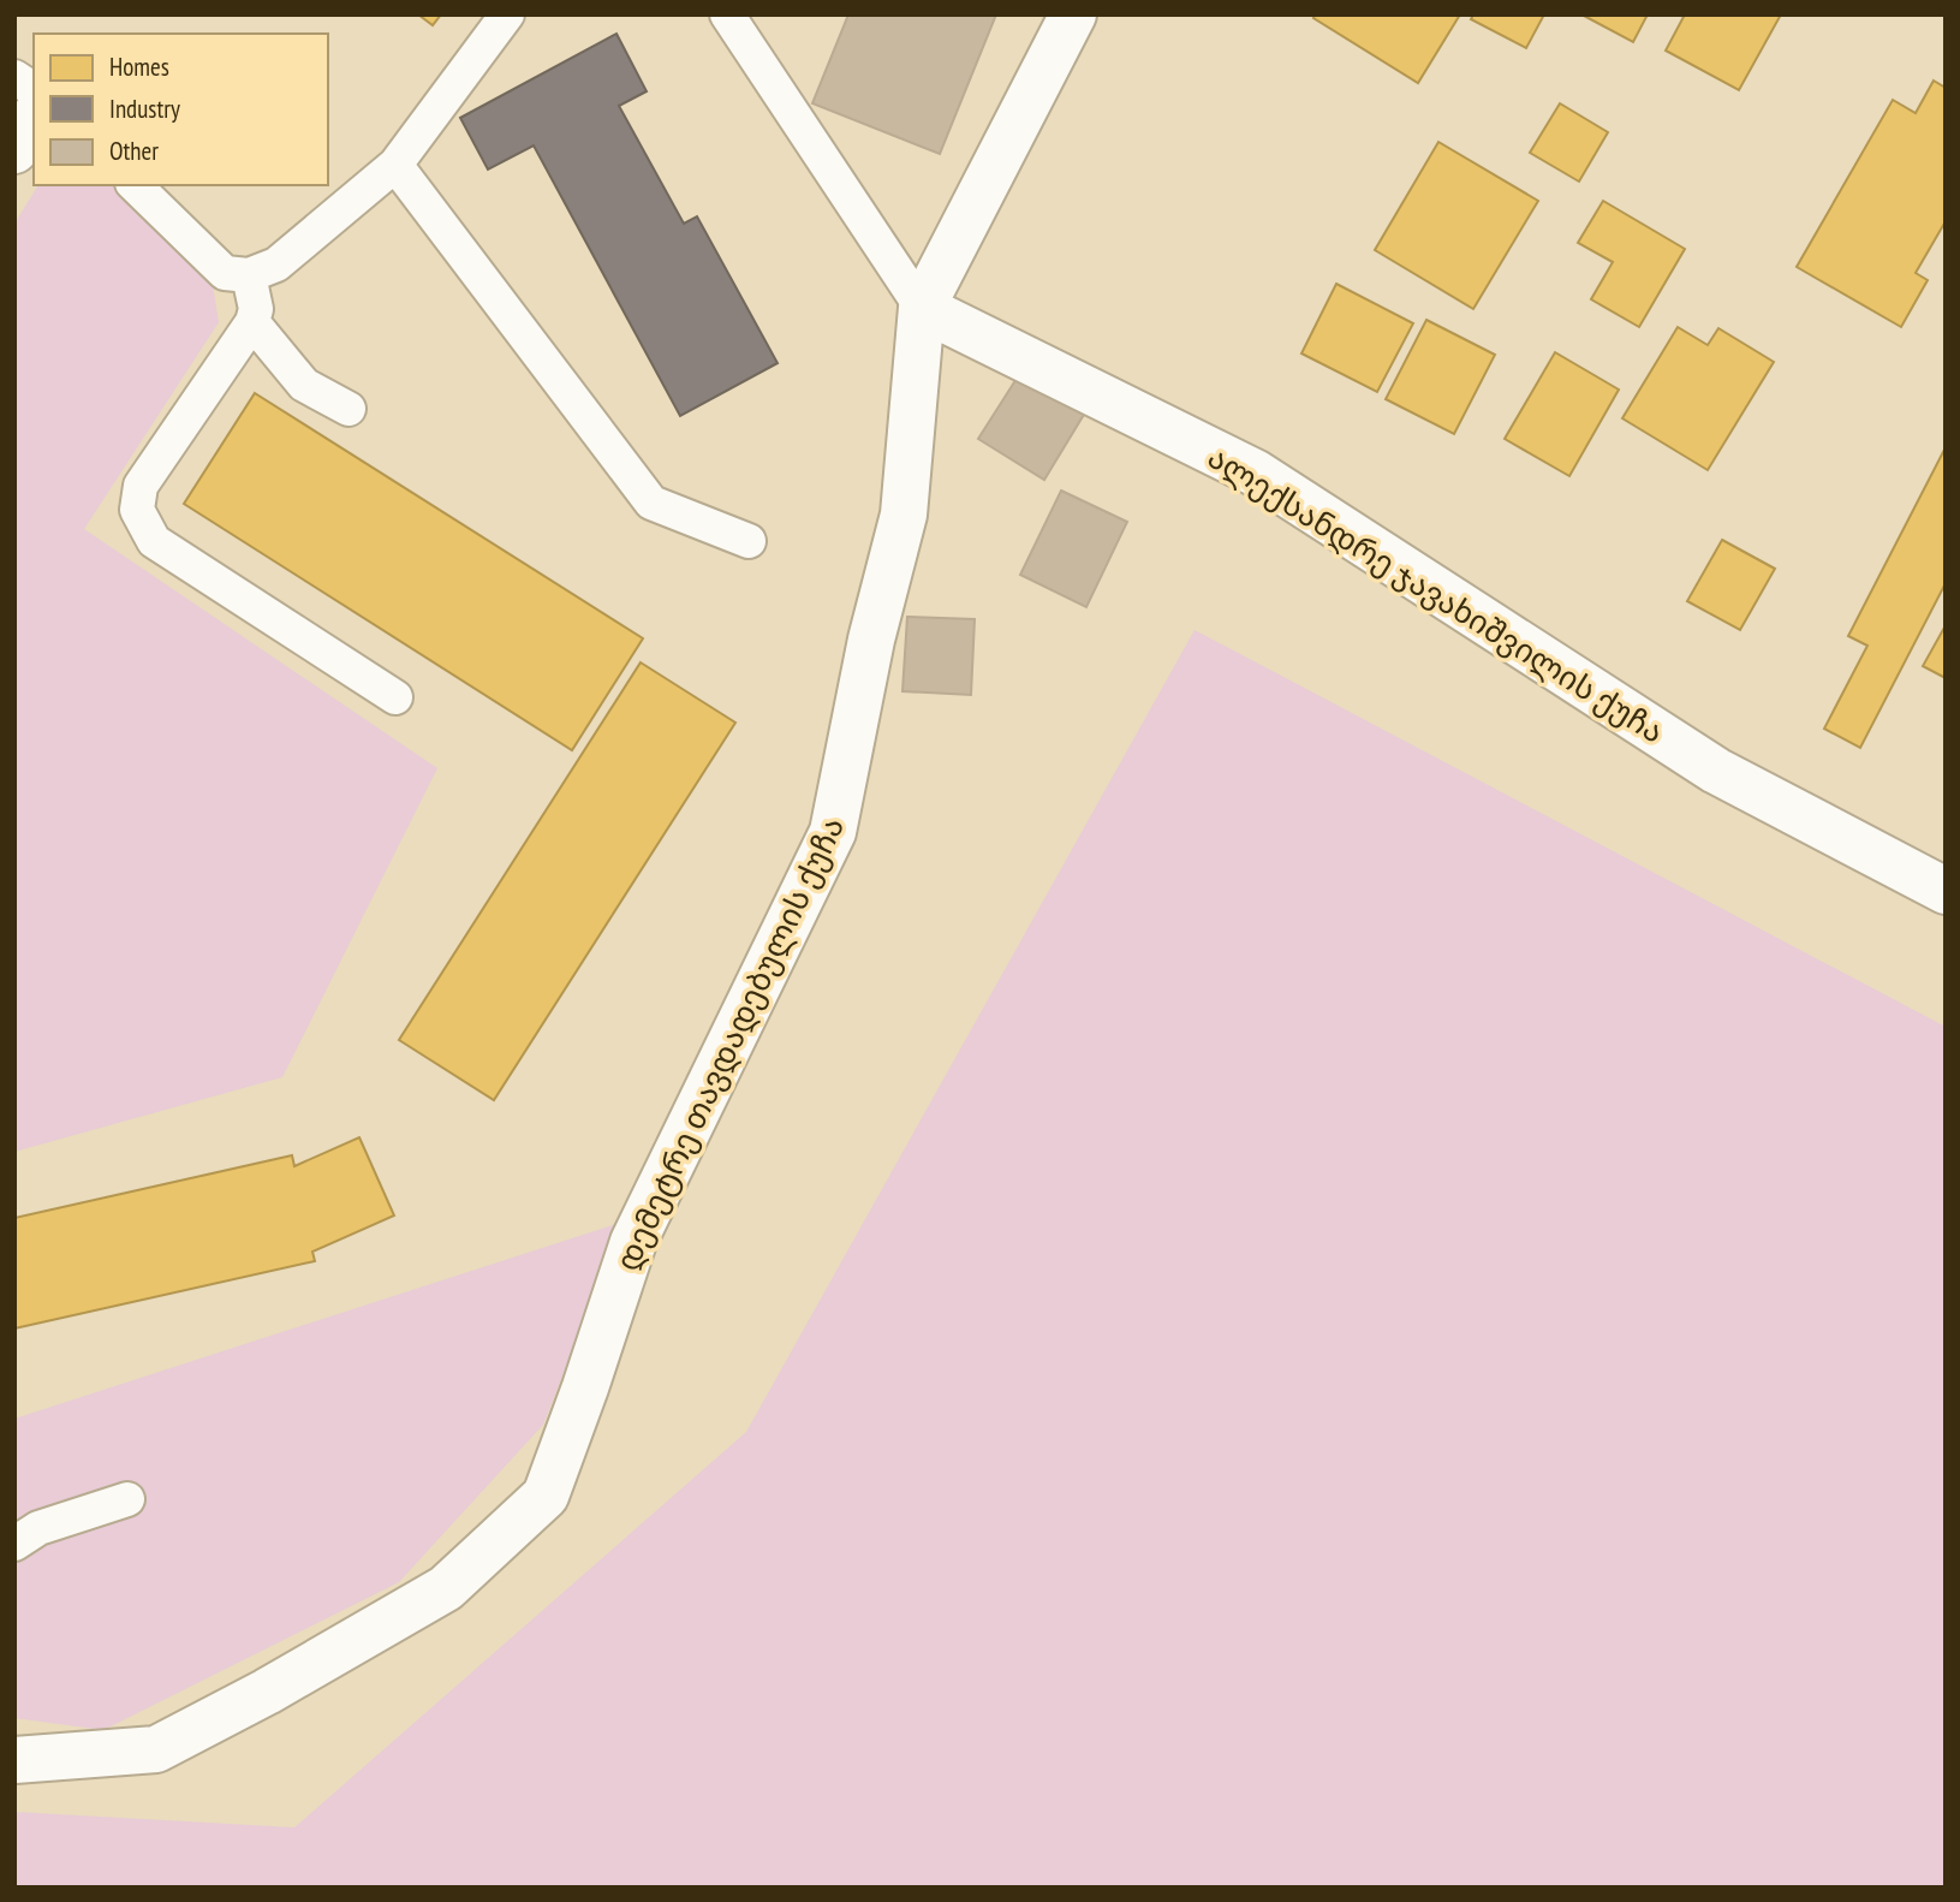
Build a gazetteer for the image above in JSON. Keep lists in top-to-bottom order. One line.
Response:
{"streets":{"street":["ალექსანდრე ჯავახიშვილის ქუჩა","დემეტრე თავდადებულის ქუჩა"]},"crossings":[["ალექსანდრე ჯავახიშვილის ქუჩა","დემეტრე თავდადებულის ქუჩა"]],"legend":["Homes","Industry","Other"]}
